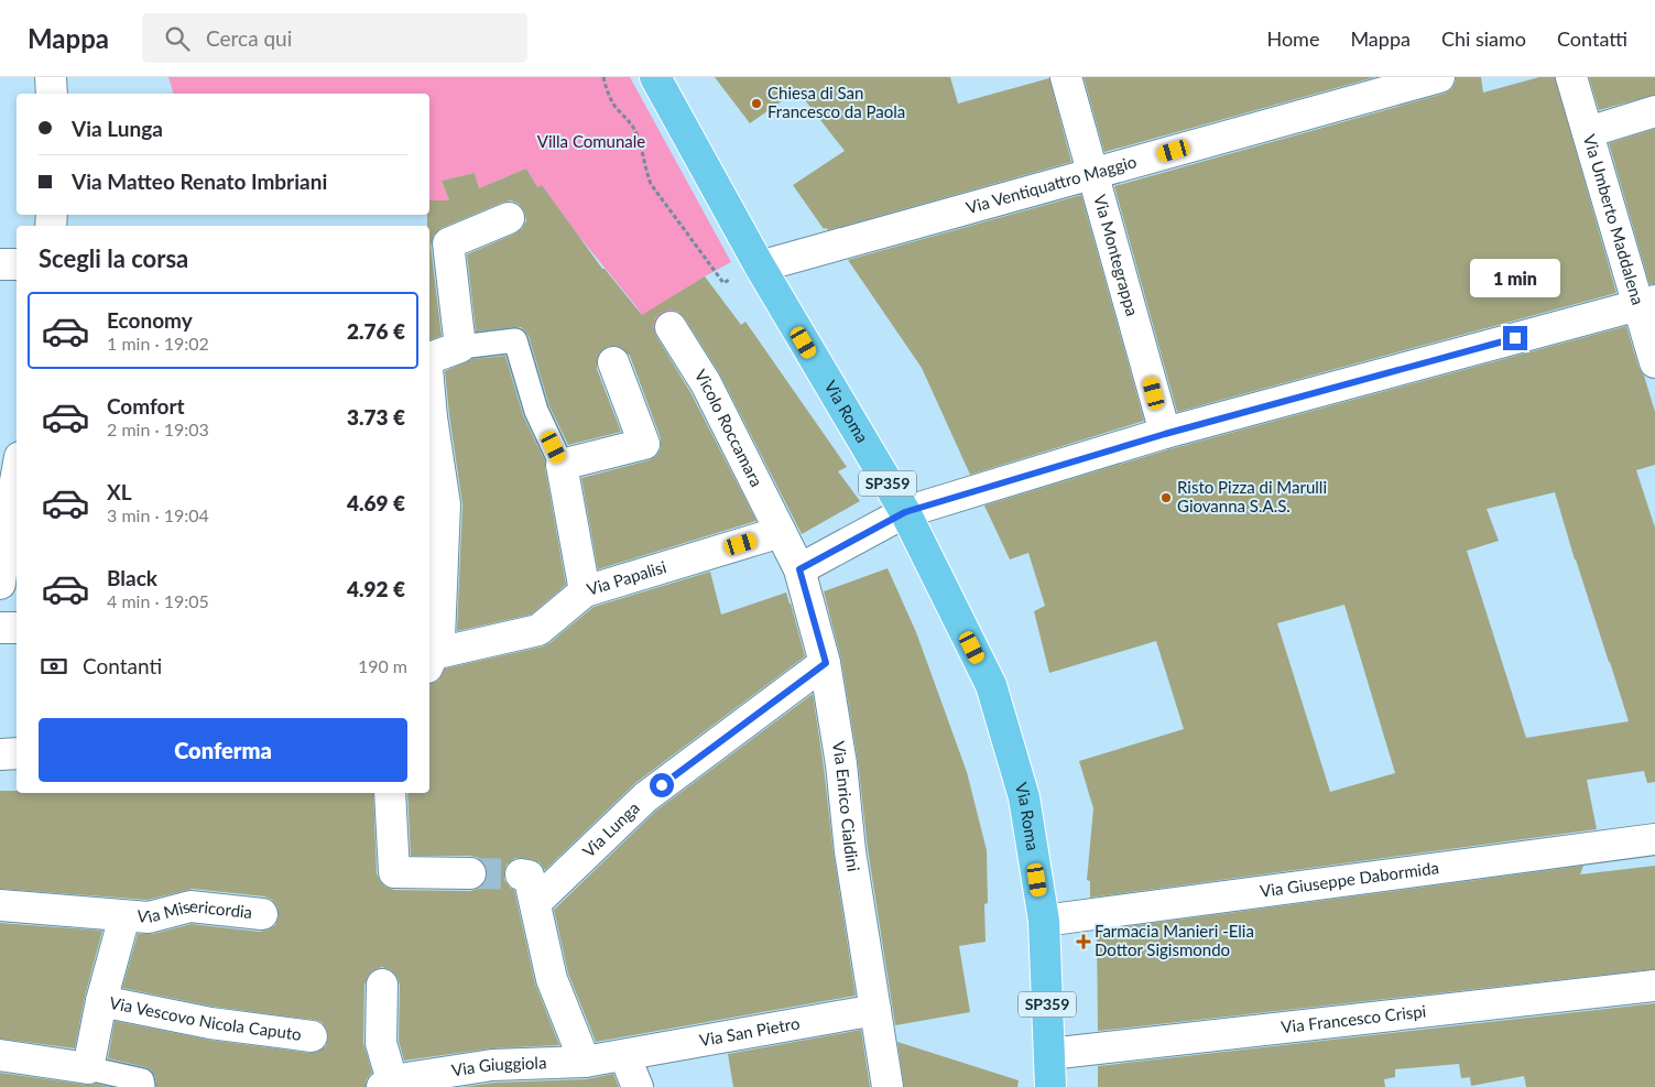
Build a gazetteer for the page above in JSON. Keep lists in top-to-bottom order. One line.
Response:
{"streets":{"main road":["Via Roma","SP359"],"street":["Via Ventiquattro Maggio","Via Umberto Maddalena","Via Montegrappa","Vicolo Roccamara","Via Papalisi","Via Enrico Cialdini","Via Lunga","Via Giuseppe Dabormida","Via Misericordia","Via Vescovo Nicola Caputo","Via Francesco Crispi","Via San Pietro","Via Giuggiola"]},"crossings":[["Via Ventiquattro Maggio","Via Montegrappa"],["Via Ventiquattro Maggio","Via Roma"],["Via Roma","SP359"],["Via Roma","Via Giuseppe Dabormida"],["Vicolo Roccamara","Via Papalisi"],["Vicolo Roccamara","Via Enrico Cialdini"],["SP359","Via Giuseppe Dabormida"],["SP359","Via Francesco Crispi"],["Via Papalisi","Via Enrico Cialdini"],["Via Enrico Cialdini","Via Lunga"],["Via Enrico Cialdini","Via San Pietro"],["Via Misericordia","Via Vescovo Nicola Caputo"],["Via San Pietro","Via Giuggiola"]],"parks":["Villa Comunale"],"places":{"other":["Chiesa di San Francesco da Paola","Risto Pizza di Marulli Giovanna S.A.S."],"health":["Farmacia Manieri -Elia Dottor Sigismondo"]},"page":{"header":"Mappa","search":"Cerca qui","nav":["Home","Mappa","Chi siamo","Contatti"],"banner":["Via Lunga","Via Matteo Renato Imbriani"],"heading":"Scegli la corsa","bubble":"1 min","list":[{"name":"Economy","note":"1 min · 19:02","value":"2.76 €"},{"name":"Comfort","note":"2 min · 19:03","value":"3.73 €"},{"name":"XL","note":"3 min · 19:04","value":"4.69 €"},{"name":"Black","note":"4 min · 19:05","value":"4.92 €"}],"pay":["Contanti","190 m"],"buttons":"Conferma"}}
